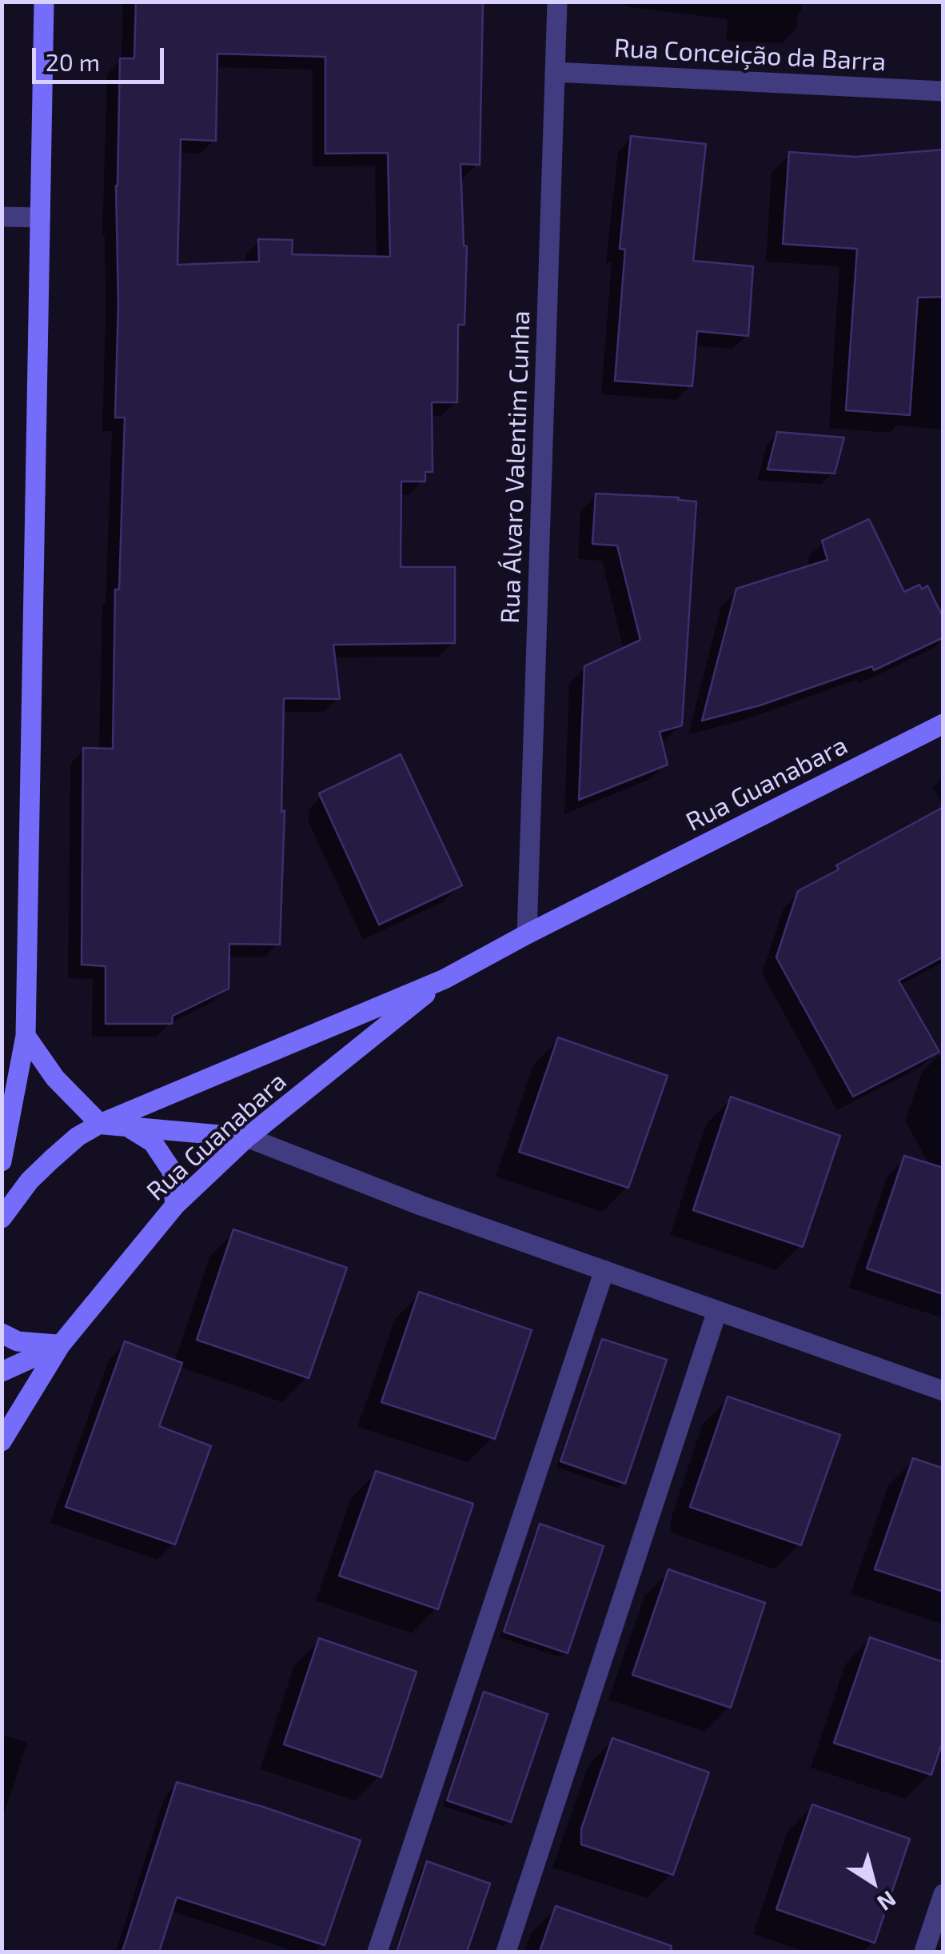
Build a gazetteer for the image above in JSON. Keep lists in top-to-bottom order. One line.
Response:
{"streets":{"main road":["Rua Guanabara"],"street":["Rua Conceição da Barra","Rua Álvaro Valentim Cunha"]},"crossings":[["Rua Conceição da Barra","Rua Álvaro Valentim Cunha"],["Rua Álvaro Valentim Cunha","Rua Guanabara"]],"scale_bar":"20 m","north":"bottom right"}
